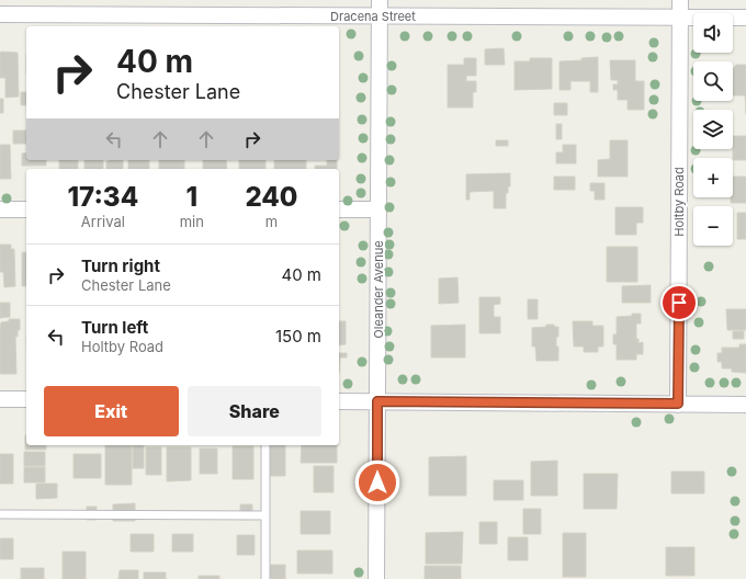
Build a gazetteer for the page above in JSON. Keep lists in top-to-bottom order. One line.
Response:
{"streets":{"street":["Dracena Street","Holtby Road","Oleander Avenue"]},"crossings":[["Dracena Street","Holtby Road"],["Dracena Street","Oleander Avenue"]],"page":{"map_buttons":["+","−"],"turn":["40 m","Chester Lane"],"eta":["17:34","Arrival","1","min","240","m"],"list":[{"name":"Turn right","note":"Chester Lane","value":"40 m"},{"name":"Turn left","note":"Holtby Road","value":"150 m"}],"buttons":["Exit","Share"]}}
